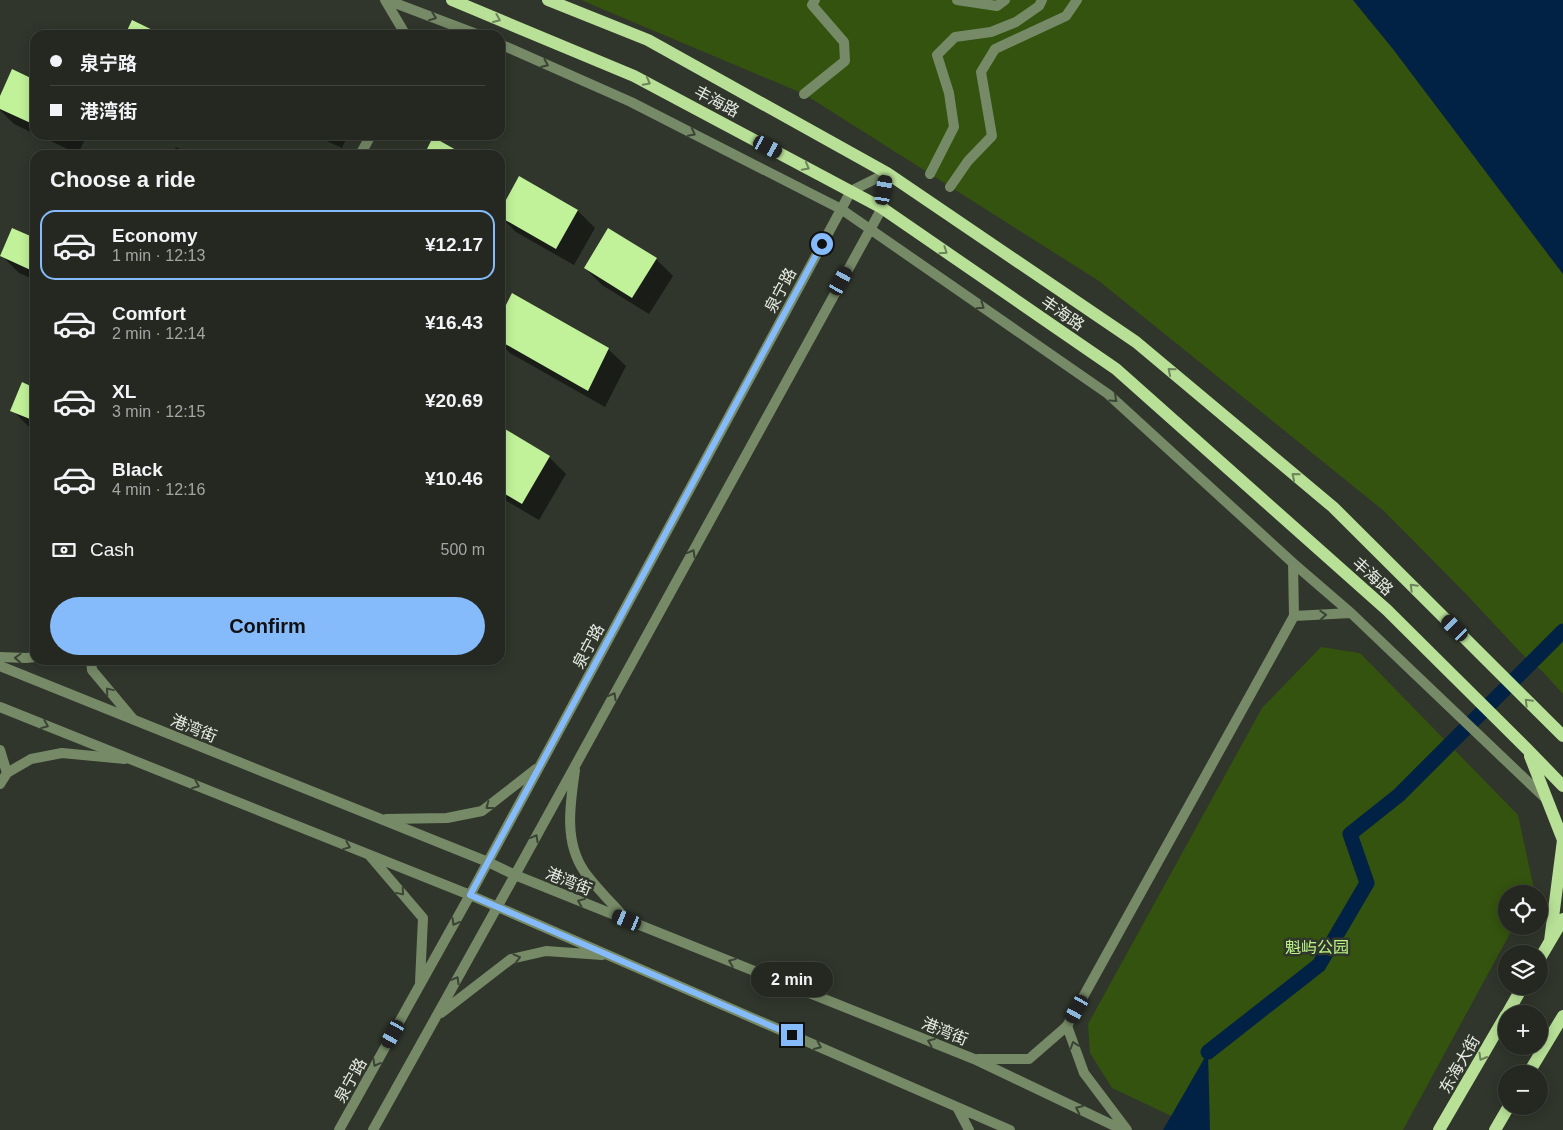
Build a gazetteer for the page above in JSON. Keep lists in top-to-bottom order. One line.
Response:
{"streets":{"main road":["丰海路","东海大街"],"street":["泉宁路","港湾街"]},"crossings":[["丰海路","泉宁路"],["泉宁路","港湾街"]],"one_way":["东海大街"],"parks":["魁屿公园"],"page":{"banner":["泉宁路","港湾街"],"heading":"Choose a ride","list":[{"name":"Economy","note":"1 min · 12:13","value":"¥12.17"},{"name":"Comfort","note":"2 min · 12:14","value":"¥16.43"},{"name":"XL","note":"3 min · 12:15","value":"¥20.69"},{"name":"Black","note":"4 min · 12:16","value":"¥10.46"}],"pay":["Cash","500 m"],"buttons":"Confirm","map_buttons":["+","−"],"bubble":"2 min"}}
